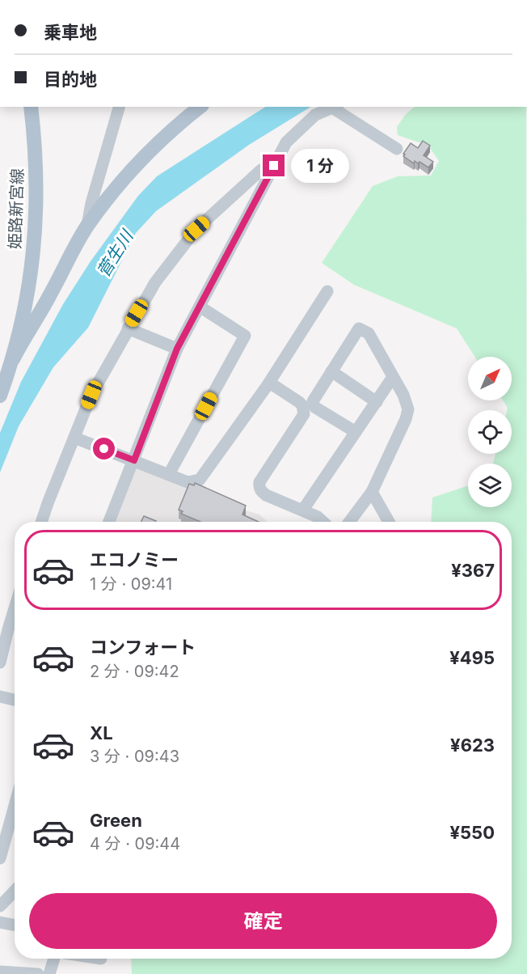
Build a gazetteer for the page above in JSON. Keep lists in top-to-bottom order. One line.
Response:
{"streets":{"main road":["姫路新宮線"]},"water":["菅生川"],"north":"top right","page":{"banner":["乗車地","目的地"],"bubble":"1 分","list":[{"name":"エコノミー","note":"1 分 · 09:41","value":"¥367"},{"name":"コンフォート","note":"2 分 · 09:42","value":"¥495"},{"name":"XL","note":"3 分 · 09:43","value":"¥623"},{"name":"Green","note":"4 分 · 09:44","value":"¥550"}],"buttons":"確定"}}
